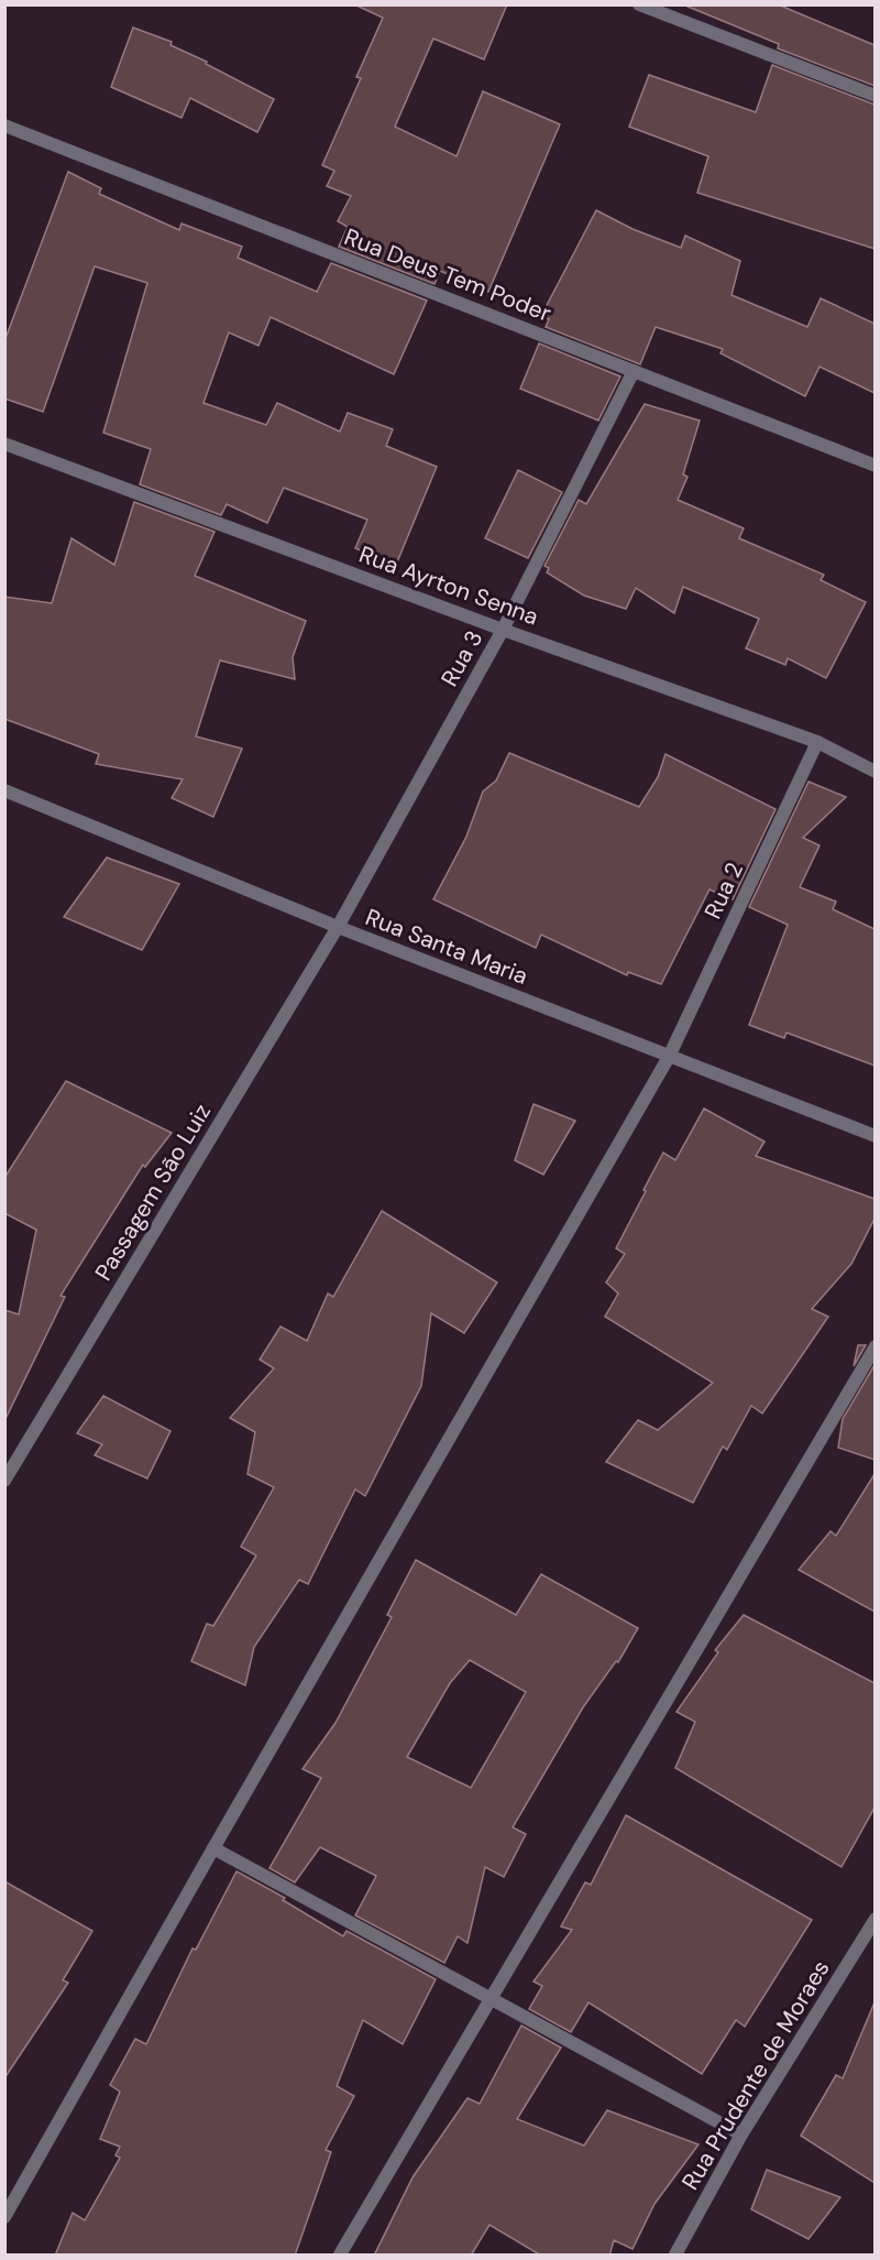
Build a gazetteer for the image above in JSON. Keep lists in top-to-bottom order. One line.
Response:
{"streets":{"street":["Rua Deus Tem Poder","Rua Ayrton Senna","Rua 3","Rua 2","Rua Santa Maria","Passagem São Luiz","Rua Prudente de Moraes"]},"crossings":[["Rua Deus Tem Poder","Rua 3"],["Rua Ayrton Senna","Rua 3"],["Rua Ayrton Senna","Rua 2"],["Rua 3","Rua Santa Maria"],["Rua 3","Passagem São Luiz"],["Rua 2","Rua Santa Maria"],["Rua Santa Maria","Passagem São Luiz"]]}
